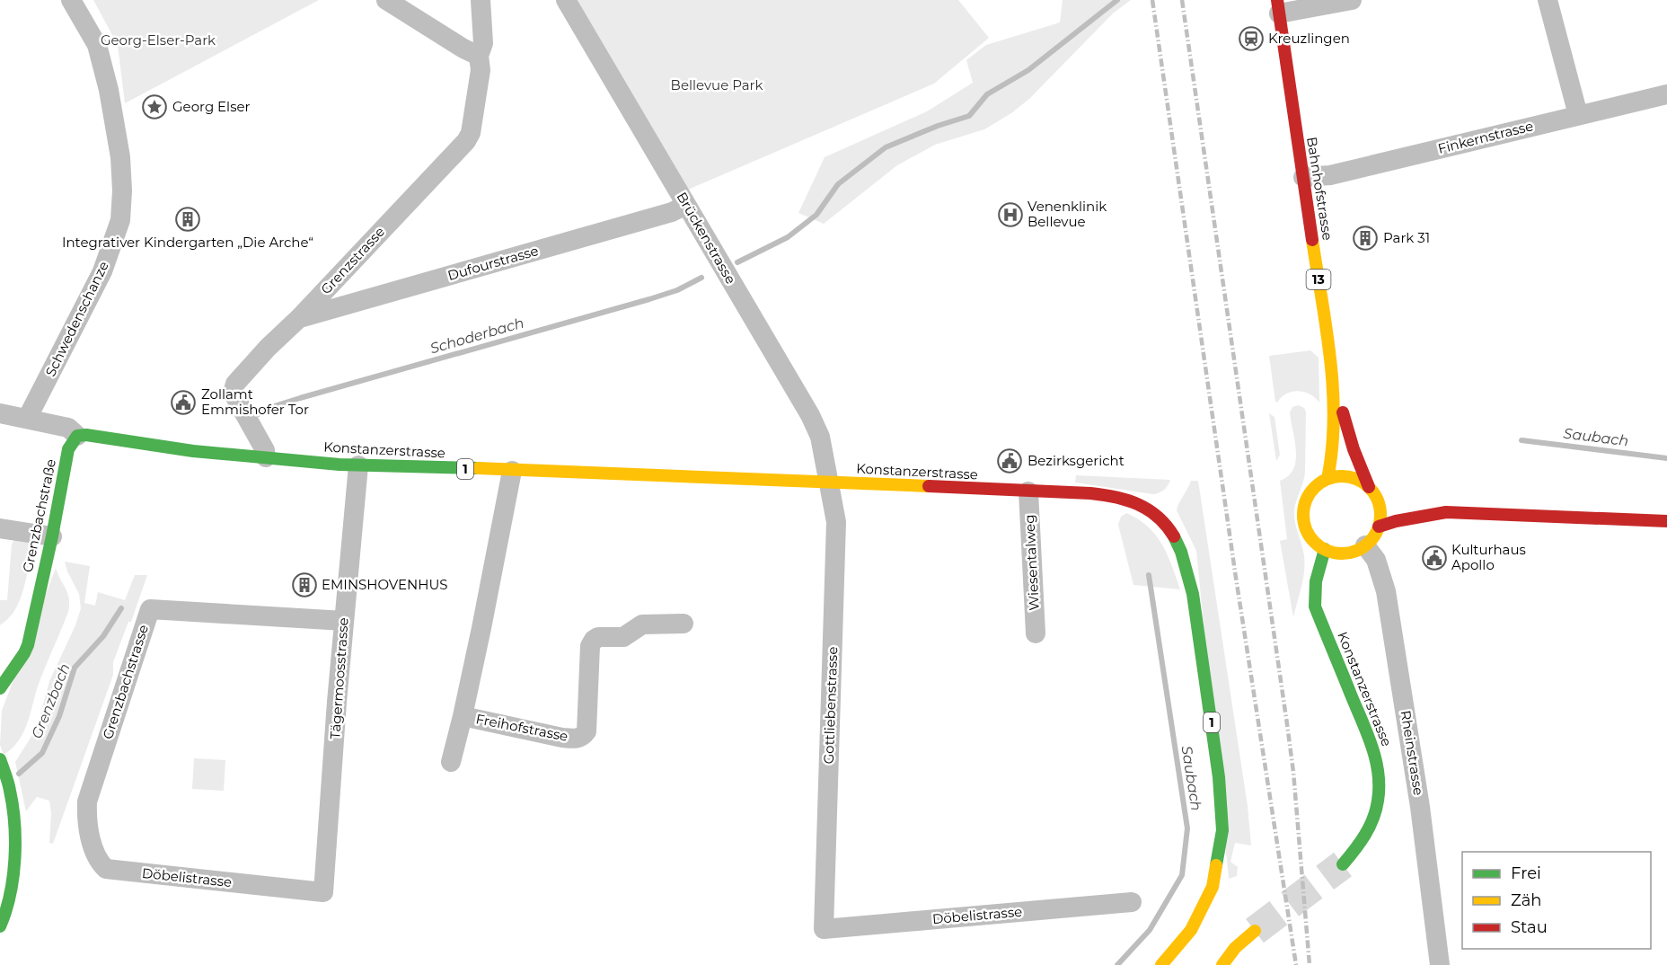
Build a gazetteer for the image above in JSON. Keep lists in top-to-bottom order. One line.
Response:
{"streets":{"main road":["Bahnhofstrasse","13","Konstanzerstrasse","1","Grenzbachstraße"],"street":["Finkernstrasse","Brückenstrasse","Grenzstrasse","Dufourstrasse","Schwedenschanze","Wiesentalweg","Tägermoosstrasse","Grenzbachstrasse","Gottliebenstrasse","Freihofstrasse","Rheinstrasse","Döbelistrasse"]},"crossings":[["Finkernstrasse","Bahnhofstrasse"],["Bahnhofstrasse","Konstanzerstrasse"],["Bahnhofstrasse","Rheinstrasse"],["Brückenstrasse","Dufourstrasse"],["Brückenstrasse","Konstanzerstrasse"],["Brückenstrasse","Gottliebenstrasse"],["Grenzstrasse","Dufourstrasse"],["Grenzstrasse","Konstanzerstrasse"],["Konstanzerstrasse","Grenzbachstraße"],["Konstanzerstrasse","Wiesentalweg"],["Konstanzerstrasse","Tägermoosstrasse"],["Konstanzerstrasse","Gottliebenstrasse"],["Konstanzerstrasse","Freihofstrasse"],["Konstanzerstrasse","Rheinstrasse"],["Tägermoosstrasse","Grenzbachstrasse"],["Tägermoosstrasse","Döbelistrasse"],["Grenzbachstrasse","Döbelistrasse"],["Gottliebenstrasse","Döbelistrasse"]],"water":["Schoderbach","Saubach","Grenzbach"],"parks":["Georg-Elser-Park","Bellevue Park"],"places":{"station":["Kreuzlingen"],"place":["Georg Elser"],"hospital":["Venenklinik Bellevue"],"building":["Integrativer Kindergarten „Die Arche“","Park 31","EMINSHOVENHUS"],"public building":["Zollamt Emmishofer Tor","Bezirksgericht","Kulturhaus Apollo"]},"legend":["Frei","Zäh","Stau"]}
